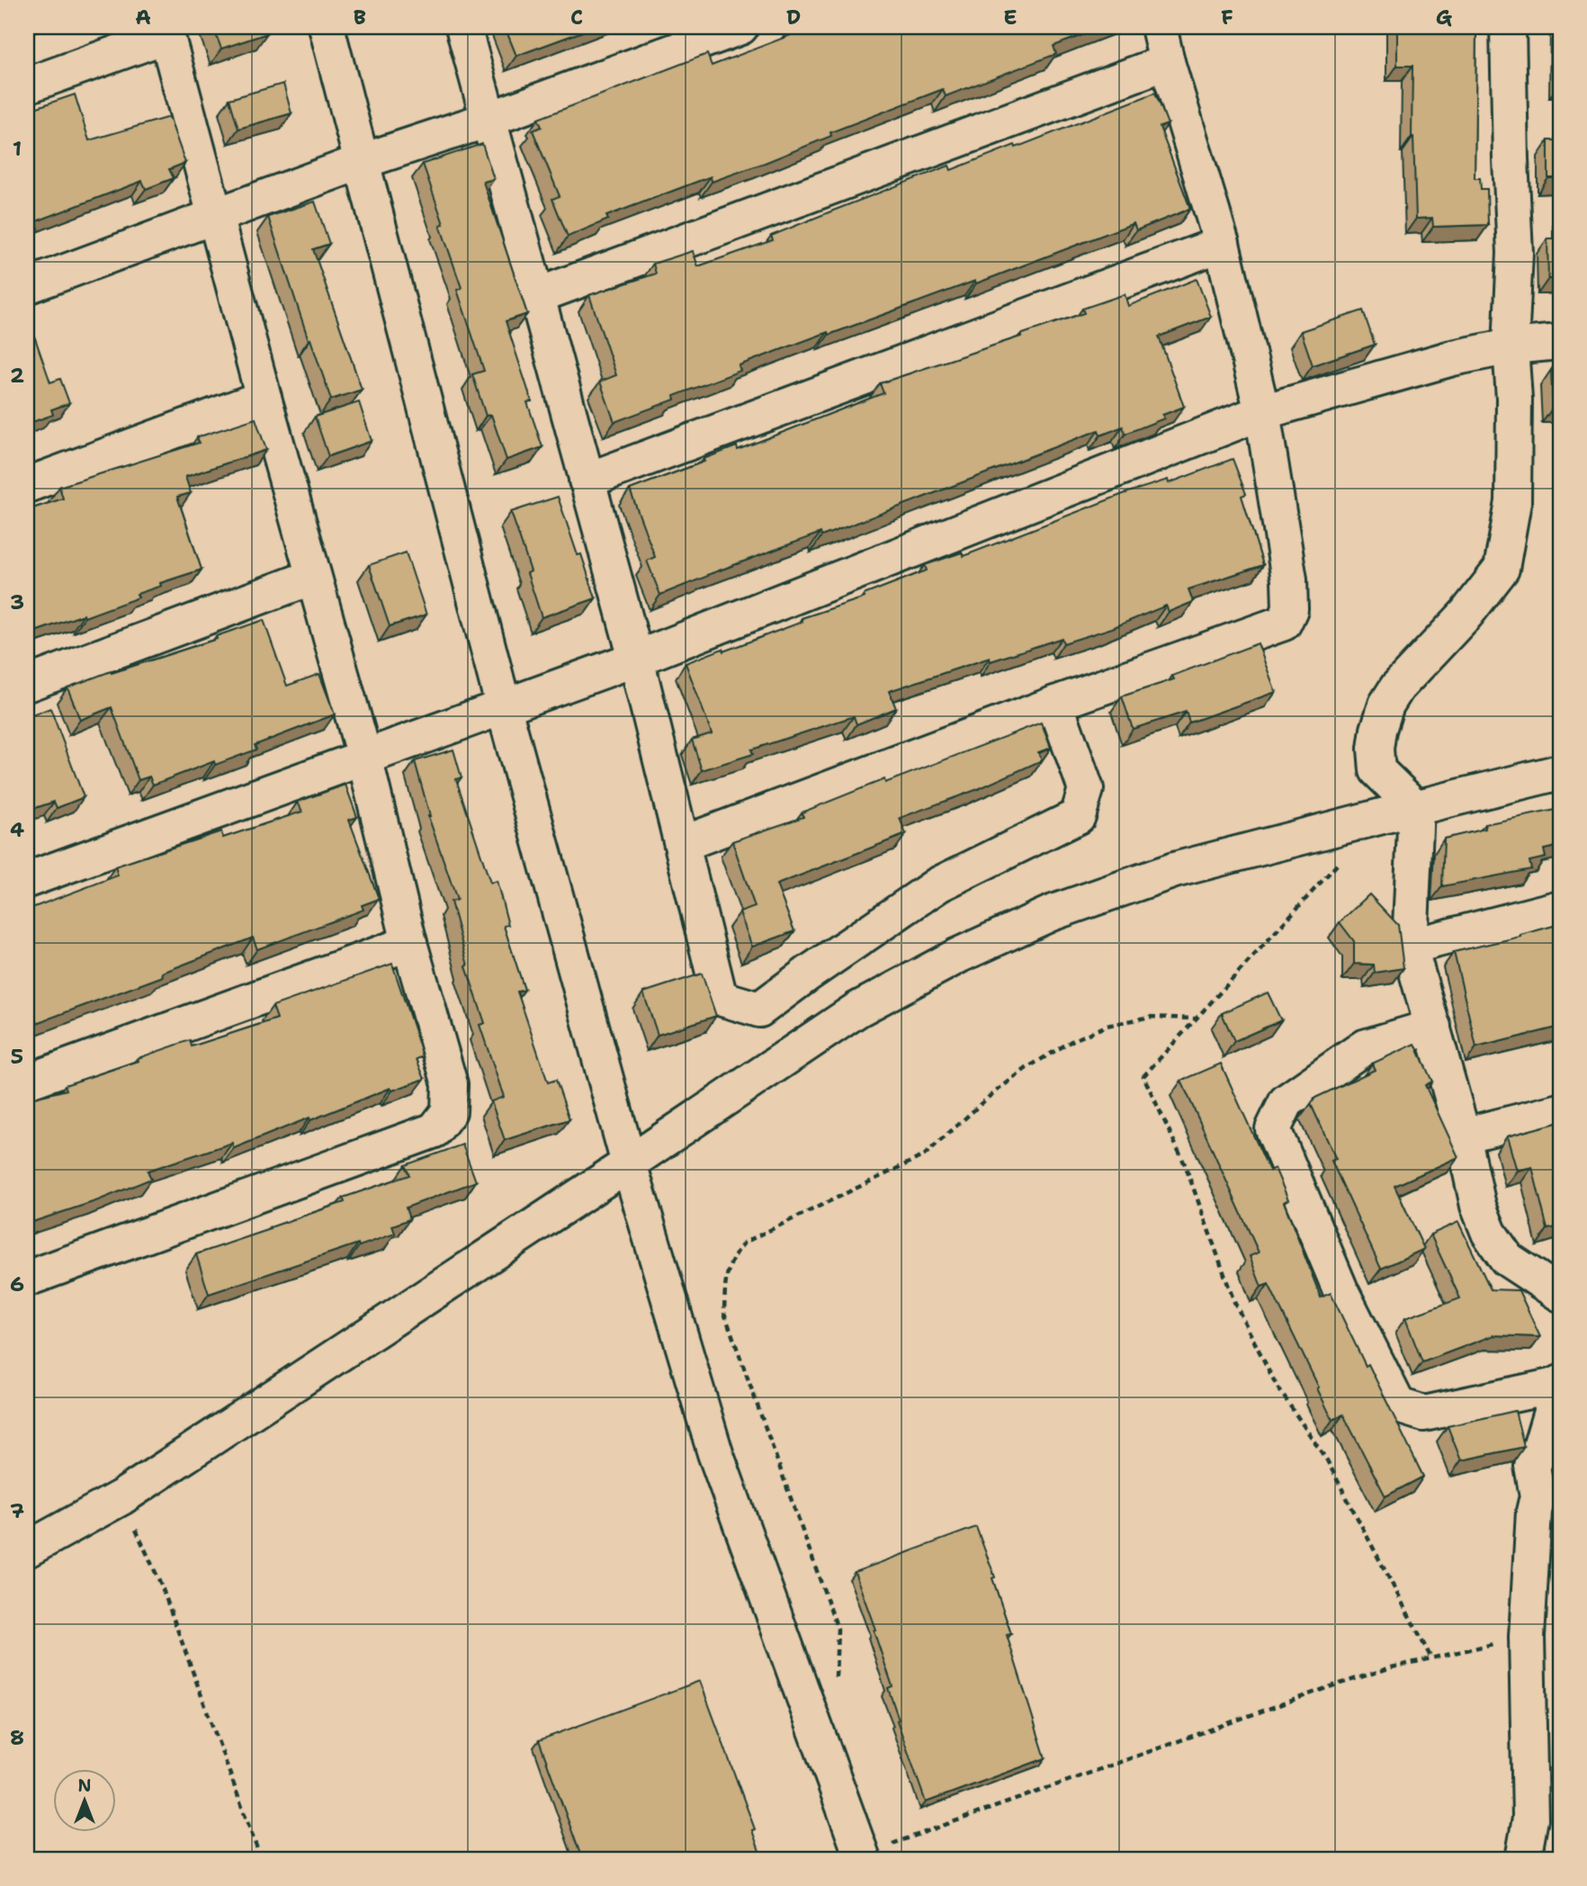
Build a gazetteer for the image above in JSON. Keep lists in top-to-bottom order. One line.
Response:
{"north":"top","grid":{"columns":["A","B","C","D","E","F","G"],"rows":["1","2","3","4","5","6","7","8"]}}
